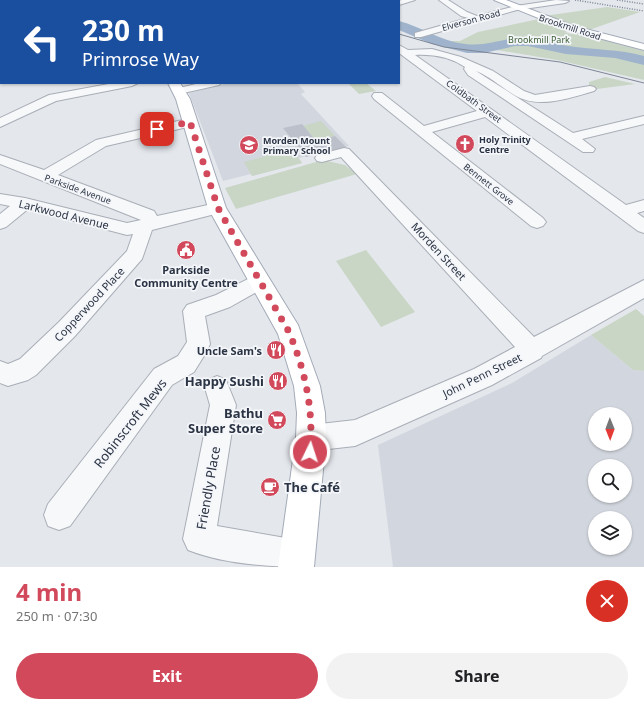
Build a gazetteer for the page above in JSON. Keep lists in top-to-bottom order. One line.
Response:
{"streets":{"main road":["Brookmill Road"],"street":["Elverson Road","Coldbath Street","Bennett Grove","Parkside Avenue","Larkwood Avenue","Morden Street","Copperwood Place","John Penn Street","Robinscroft Mews","Friendly Place"]},"crossings":[["Elverson Road","Brookmill Road"],["Parkside Avenue","Larkwood Avenue"],["Parkside Avenue","Copperwood Place"],["Larkwood Avenue","Copperwood Place"],["Morden Street","John Penn Street"]],"parks":["Brookmill Park"],"places":{"church":["Holy Trinity Centre"],"school or university":["Morden Mount Primary School"],"public building":["Parkside Community Centre"],"restaurant":["Uncle Sam's","Happy Sushi"],"supermarket":["Bathu Super Store"],"cafe":["The Café"]},"north":"bottom","page":{"turn":["230 m","Primrose Way"],"heading":["4 min","250 m · 07:30"],"buttons":["Exit","Share"]}}
